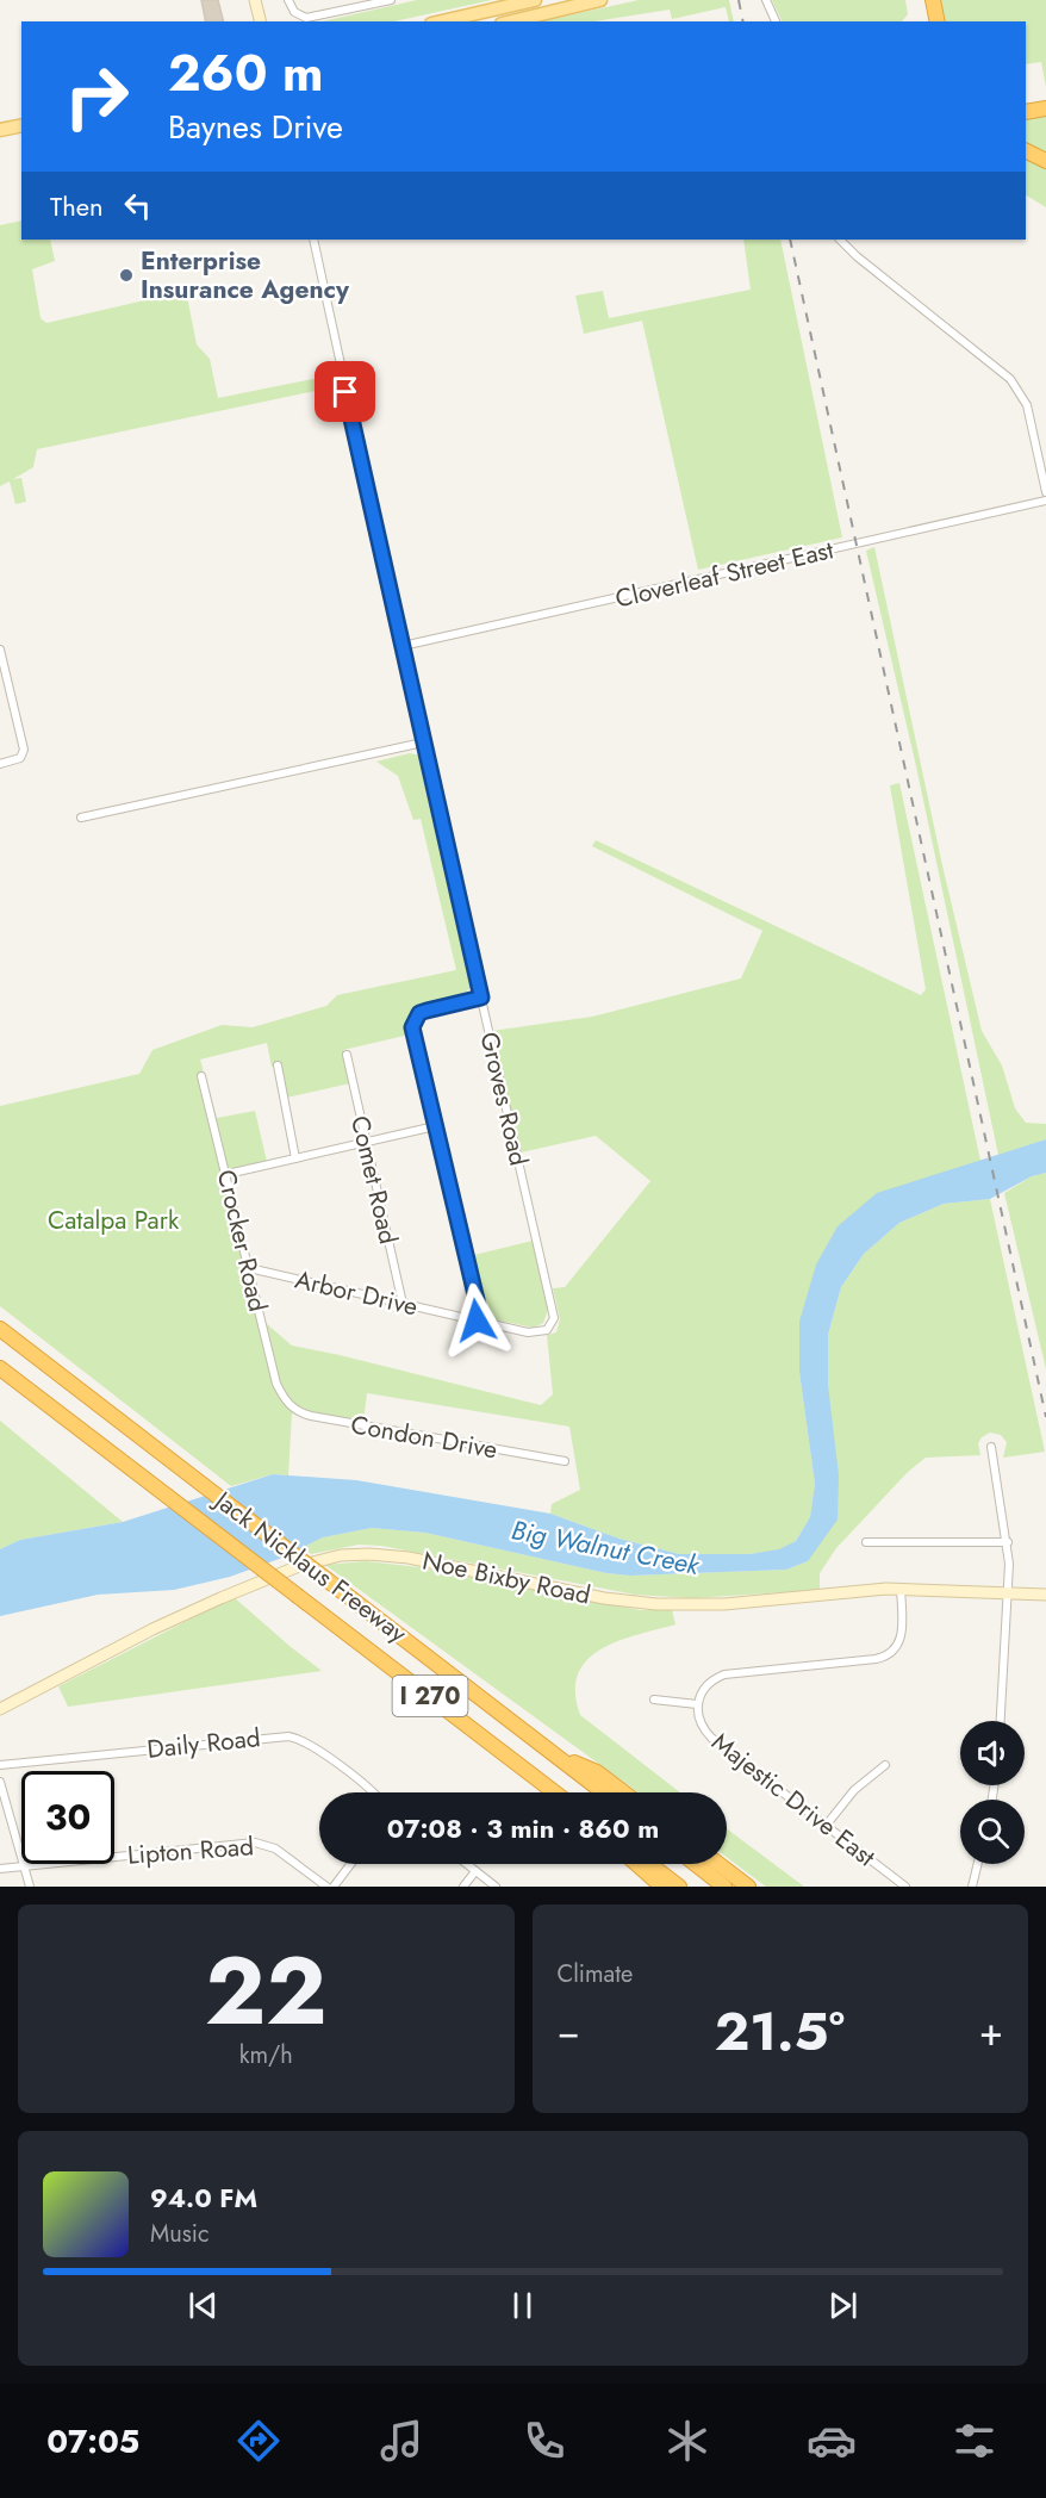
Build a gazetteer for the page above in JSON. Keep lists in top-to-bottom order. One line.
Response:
{"streets":{"highway":["Jack Nicklaus Freeway","I 270"],"street":["Cloverleaf Street East","Groves Road","Comet Road","Crocker Road","Arbor Drive","Condon Drive","Noe Bixby Road","Daily Road","Majestic Drive East","Lipton Road"]},"crossings":[["Cloverleaf Street East","Groves Road"],["Groves Road","Arbor Drive"],["Comet Road","Arbor Drive"],["Crocker Road","Arbor Drive"],["Crocker Road","Condon Drive"]],"water":["Big Walnut Creek"],"parks":["Catalpa Park"],"places":["Enterprise Insurance Agency"],"page":{"turn":["260 m","Baynes Drive"],"then":"Then","limit":"30","trip":"07:08 · 3 min · 860 m","tile":[["22","km/h"],"Climate"],"heat":["−","21.5°","+"],"song":["94.0 FM","Music"],"tabs":"07:05"}}
